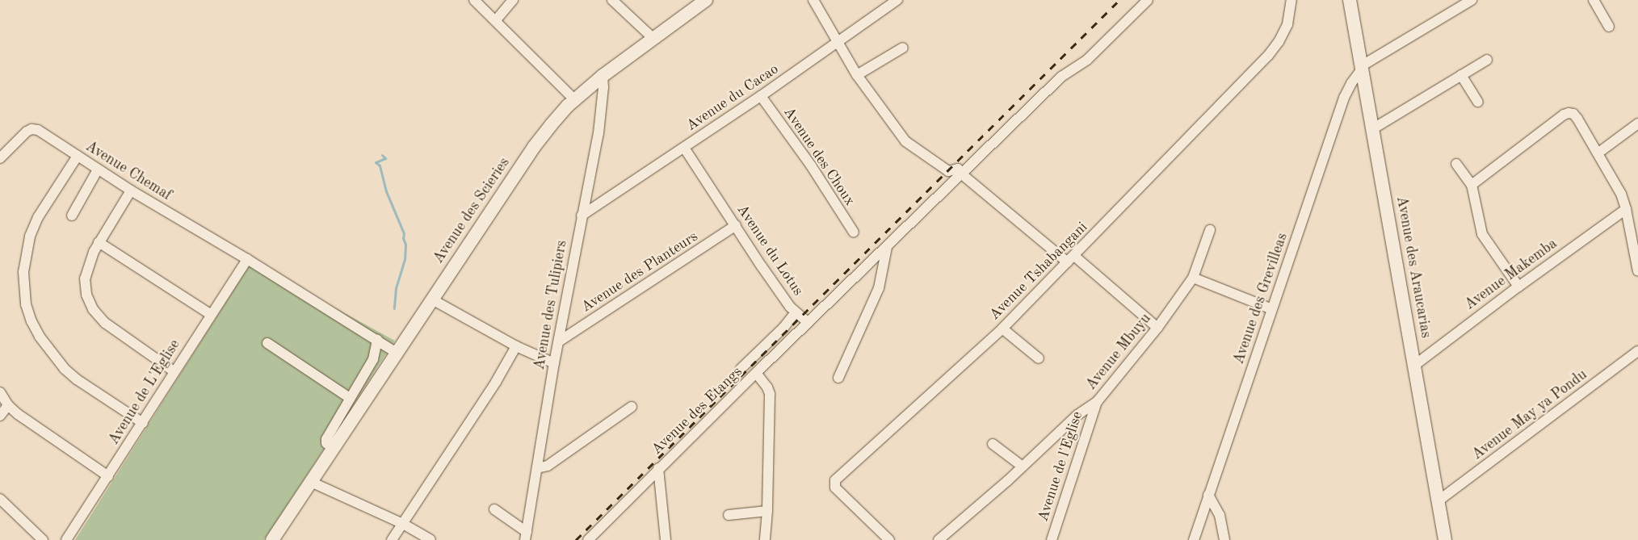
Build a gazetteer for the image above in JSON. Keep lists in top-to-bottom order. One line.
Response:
{"streets":{"street":["Avenue du Cacao","Avenue des Choux","Avenue Chemaf","Avenue des Scieries","Avenue du Lotus","Avenue des Araucarias","Avenue Tshabangani","Avenue des Planteurs","Avenue Makemba","Avenue des Grevilleas","Avenue des Tulipiers","Avenue Mbuyu","Avenue de L'Eglise","Avenue des Etangs","Avenue May ya Pondu","Avenue de l'Eglise"]},"crossings":[["Avenue du Cacao","Avenue des Choux"],["Avenue du Cacao","Avenue du Lotus"],["Avenue du Cacao","Avenue des Tulipiers"],["Avenue Chemaf","Avenue des Scieries"],["Avenue Chemaf","Avenue de L'Eglise"],["Avenue des Scieries","Avenue des Tulipiers"],["Avenue du Lotus","Avenue des Planteurs"],["Avenue des Araucarias","Avenue Makemba"],["Avenue des Araucarias","Avenue des Grevilleas"],["Avenue des Araucarias","Avenue May ya Pondu"],["Avenue des Planteurs","Avenue des Tulipiers"],["Avenue Mbuyu","Avenue de l'Eglise"]]}
